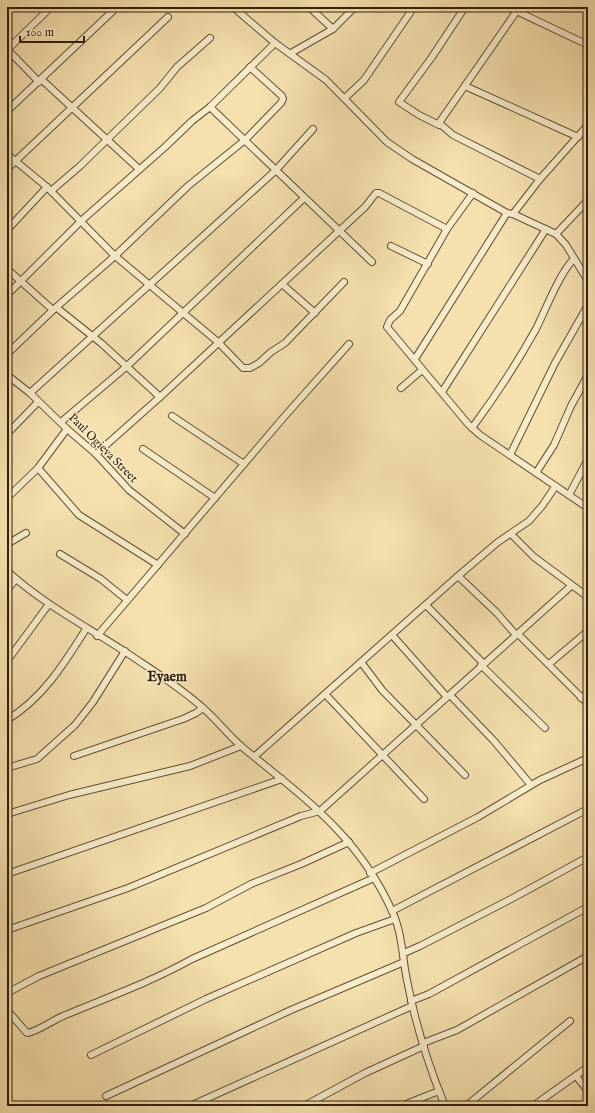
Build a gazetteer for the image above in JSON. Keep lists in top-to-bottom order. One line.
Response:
{"streets":{"street":["Paul Ogieva Street"]},"districts":["Eyaem"],"scale_bar":"100 m"}
